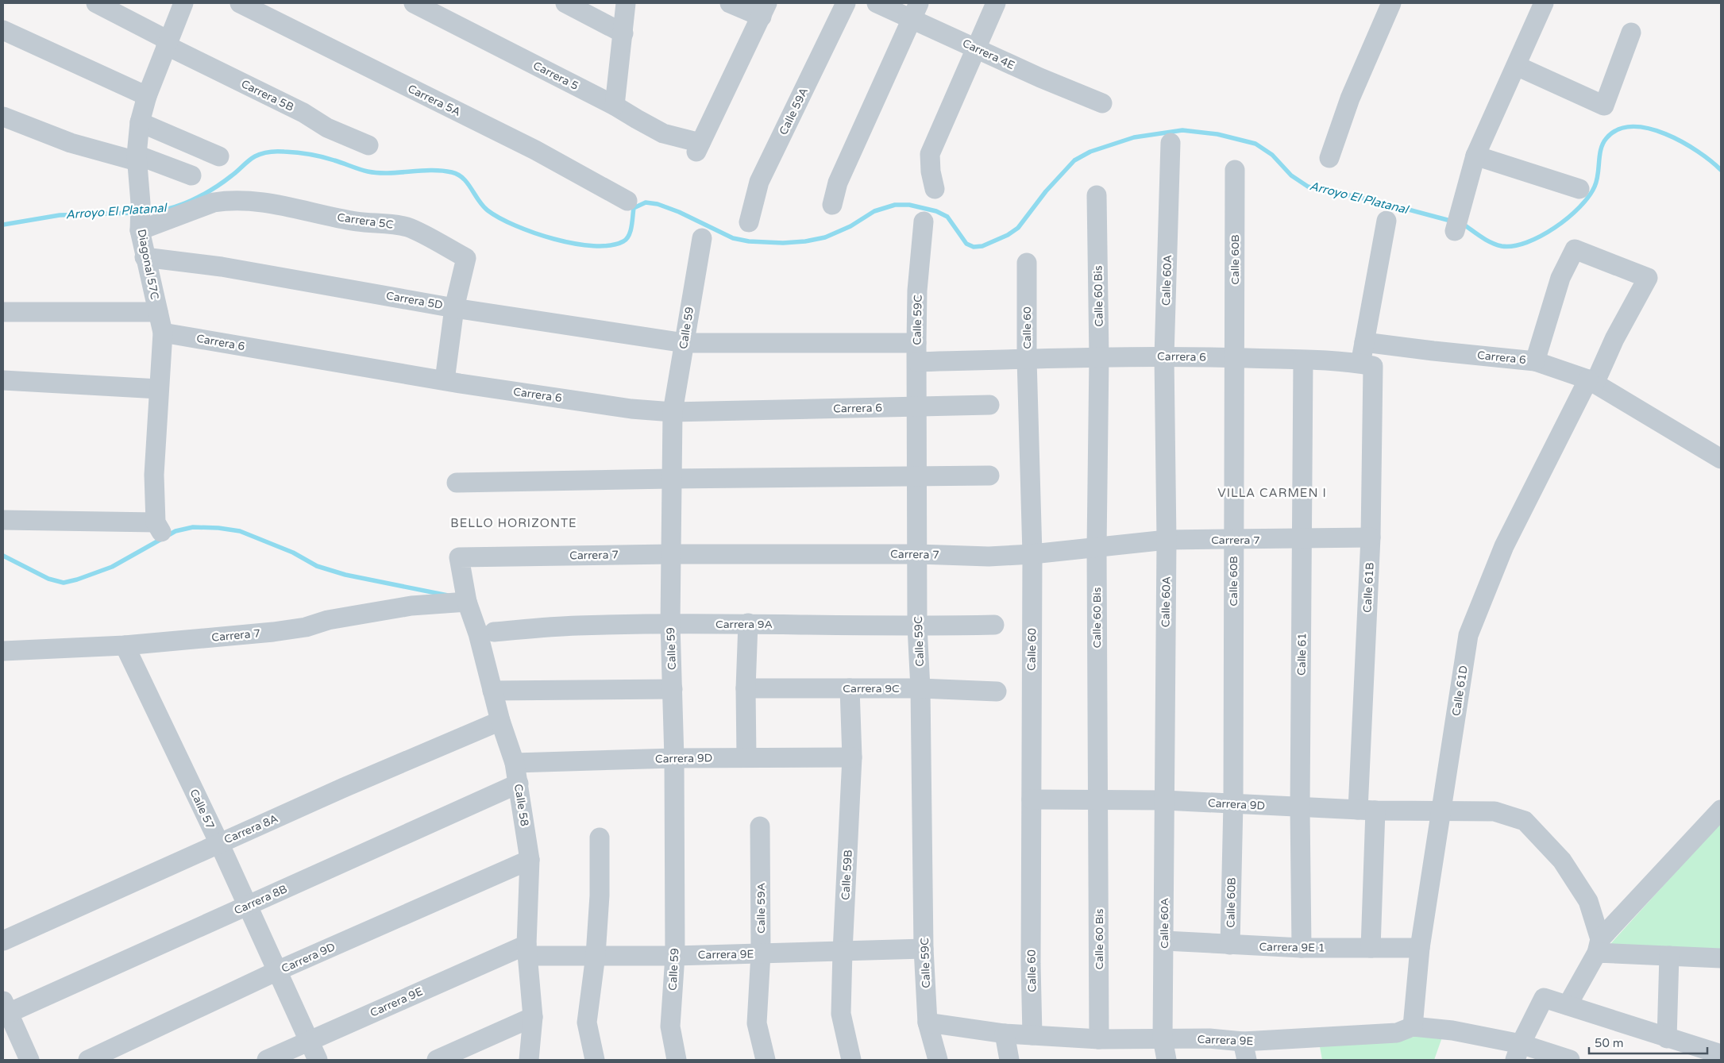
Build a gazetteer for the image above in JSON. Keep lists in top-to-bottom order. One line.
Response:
{"streets":{"street":["Carrera 4E","Carrera 5","Carrera 5B","Carrera 5A","Calle 59A","Carrera 5C","Calle 60B","Diagonal 57C","Calle 60A","Calle 60 Bis","Carrera 5D","Calle 59C","Calle 59","Calle 60","Carrera 6","Carrera 7","Calle 61B","Carrera 9A","Calle 61","Carrera 9C","Calle 61D","Carrera 9D","Calle 58","Calle 57","Carrera 8A","Calle 59B","Carrera 8B","Carrera 9E 1","Carrera 9E"]},"crossings":[["Carrera 5B","Diagonal 57C"],["Calle 59A","Carrera 9E"],["Carrera 5C","Diagonal 57C"],["Carrera 5C","Carrera 5D"],["Carrera 5C","Carrera 6"],["Calle 60B","Carrera 6"],["Calle 60B","Carrera 7"],["Calle 60B","Carrera 9D"],["Calle 60B","Carrera 9E 1"],["Diagonal 57C","Carrera 5D"],["Diagonal 57C","Carrera 6"],["Calle 60A","Carrera 6"],["Calle 60A","Carrera 7"],["Calle 60A","Carrera 9D"],["Calle 60A","Carrera 9E 1"],["Calle 60A","Carrera 9E"],["Calle 60 Bis","Carrera 6"],["Calle 60 Bis","Carrera 7"],["Calle 60 Bis","Carrera 9D"],["Calle 60 Bis","Carrera 9E"],["Carrera 5D","Calle 59C"],["Carrera 5D","Calle 59"],["Calle 59C","Carrera 6"],["Calle 59C","Carrera 7"],["Calle 59C","Carrera 9A"],["Calle 59C","Carrera 9C"],["Calle 59C","Carrera 9E"],["Calle 59","Carrera 6"],["Calle 59","Carrera 7"],["Calle 59","Carrera 9A"],["Calle 59","Carrera 9D"],["Calle 59","Carrera 9E"],["Calle 60","Carrera 6"],["Calle 60","Carrera 7"],["Calle 60","Carrera 9D"],["Calle 60","Carrera 9E"],["Carrera 6","Calle 61B"],["Carrera 6","Calle 61"],["Carrera 6","Calle 61D"],["Carrera 7","Calle 61B"],["Carrera 7","Calle 61"],["Carrera 7","Calle 58"],["Carrera 7","Calle 57"],["Calle 61B","Carrera 9D"],["Calle 61B","Carrera 9E 1"],["Calle 61","Carrera 9D"],["Calle 61","Carrera 9E 1"],["Carrera 9C","Calle 59B"],["Calle 61D","Carrera 9D"],["Calle 61D","Carrera 9E 1"],["Calle 61D","Carrera 9E"],["Carrera 9D","Calle 58"],["Carrera 9D","Calle 57"],["Carrera 9D","Calle 59B"],["Calle 58","Carrera 8A"],["Calle 58","Carrera 8B"],["Calle 58","Carrera 9E"],["Calle 57","Carrera 8A"],["Calle 57","Carrera 8B"],["Calle 57","Carrera 9E"],["Calle 59B","Carrera 9E"]],"districts":["VILLA CARMEN I","BELLO HORIZONTE"],"water":["Arroyo El Platanal"],"scale_bar":"50 m"}
